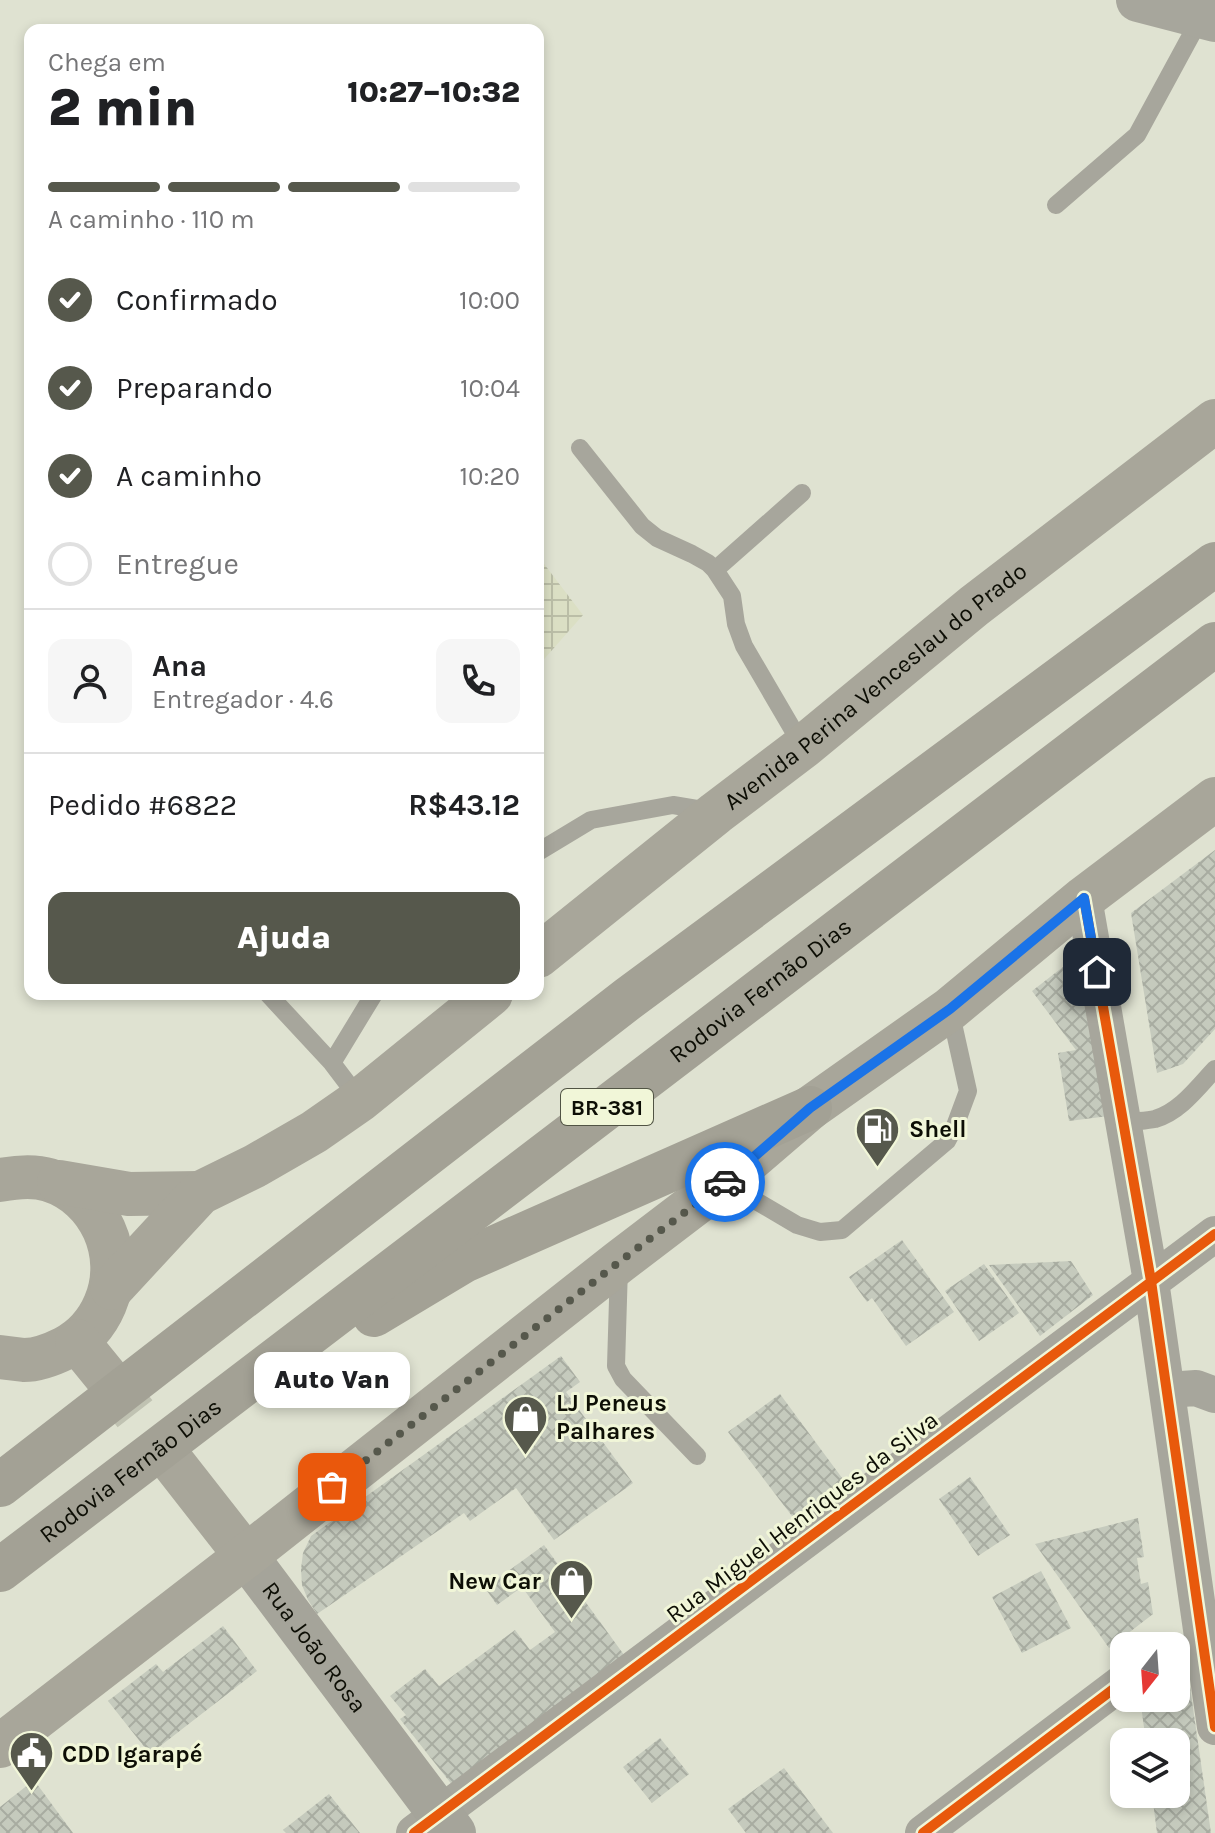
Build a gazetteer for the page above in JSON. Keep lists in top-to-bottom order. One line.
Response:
{"streets":{"highway":["Rodovia Fernão Dias","BR-381"],"main road":["Avenida Perina Venceslau do Prado","Rua João Rosa"],"street":["Rua Miguel Henriques da Silva"]},"crossings":[["Rua Miguel Henriques da Silva","Rua João Rosa"]],"places":{"fuel station":["Shell"],"shop":["LJ Peneus Palhares","New Car"],"other":["Auto Van"],"public building":["CDD Igarapé"]},"north":"bottom","page":{"heading":["2 min","Chega em","10:27–10:32"],"panel":["Ana","Entregador · 4.6","Pedido #6822","R$43.12"],"bar":"A caminho · 110 m","list":[["Confirmado","10:00"],["Preparando","10:04"],["A caminho","10:20"],"Entregue"],"buttons":"Ajuda","bubble":"Auto Van"}}
